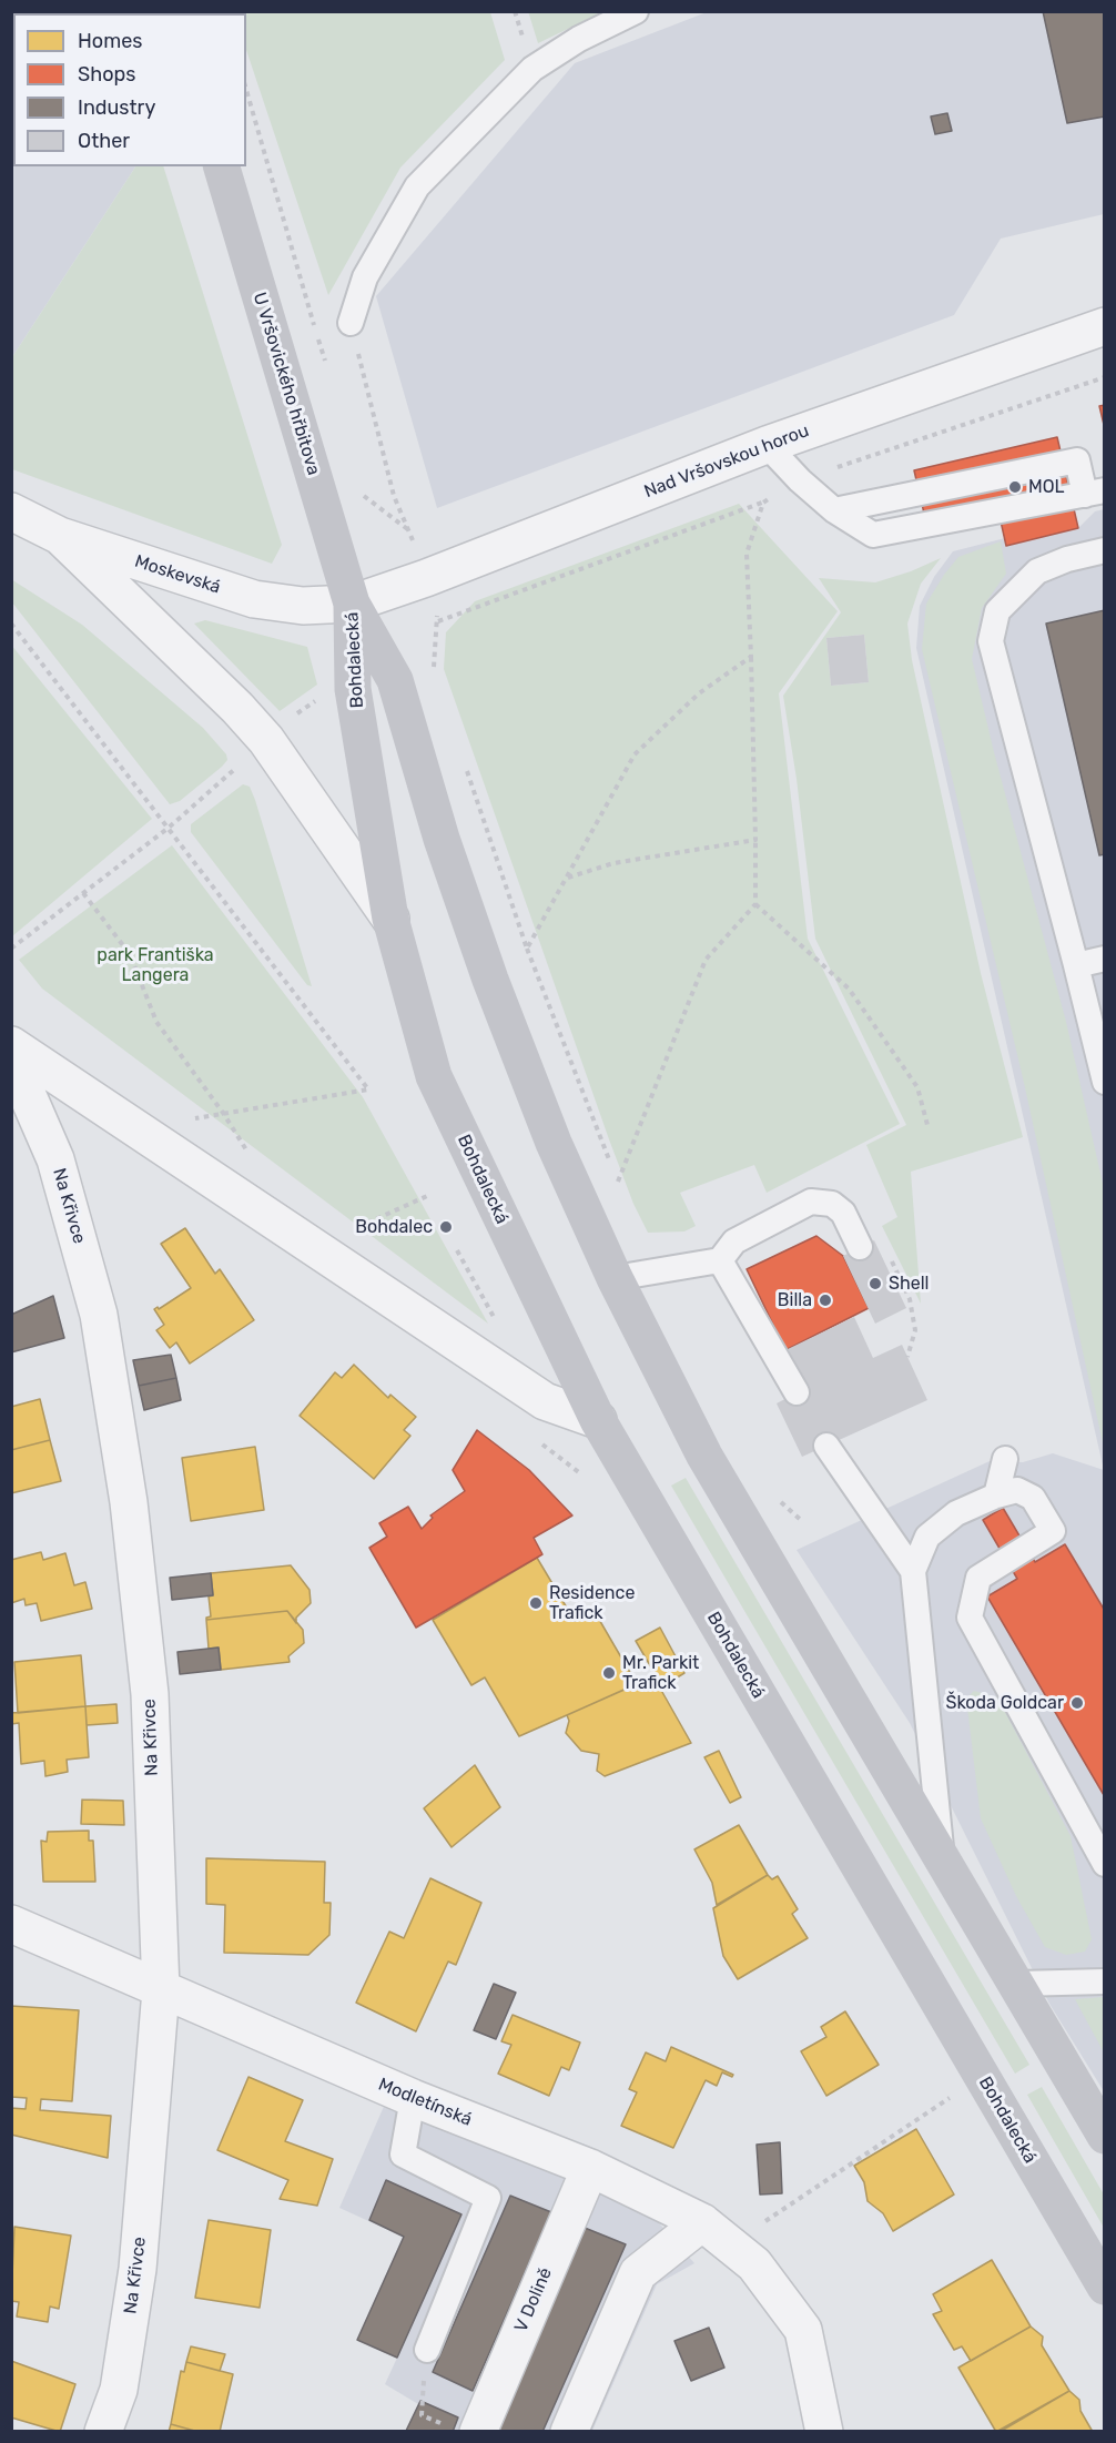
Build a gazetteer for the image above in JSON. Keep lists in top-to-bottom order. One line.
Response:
{"streets":{"main road":["U Vršovického hřbitova","Bohdalecká"],"street":["Nad Vršovskou horou","Moskevská","Na Křivce","Modletínská","V Dolině"]},"crossings":[["U Vršovického hřbitova","Nad Vršovskou horou"],["U Vršovického hřbitova","Moskevská"],["U Vršovického hřbitova","Bohdalecká"],["Nad Vršovskou horou","Moskevská"],["Nad Vršovskou horou","Bohdalecká"],["Moskevská","Bohdalecká"],["Na Křivce","Modletínská"],["Modletínská","V Dolině"]],"parks":["park Františka Langera"],"places":["MOL","Bohdalec","Shell","Billa","Residence Trafick","Mr. Parkit Trafick","Škoda Goldcar"],"legend":["Homes","Shops","Industry","Other"]}
